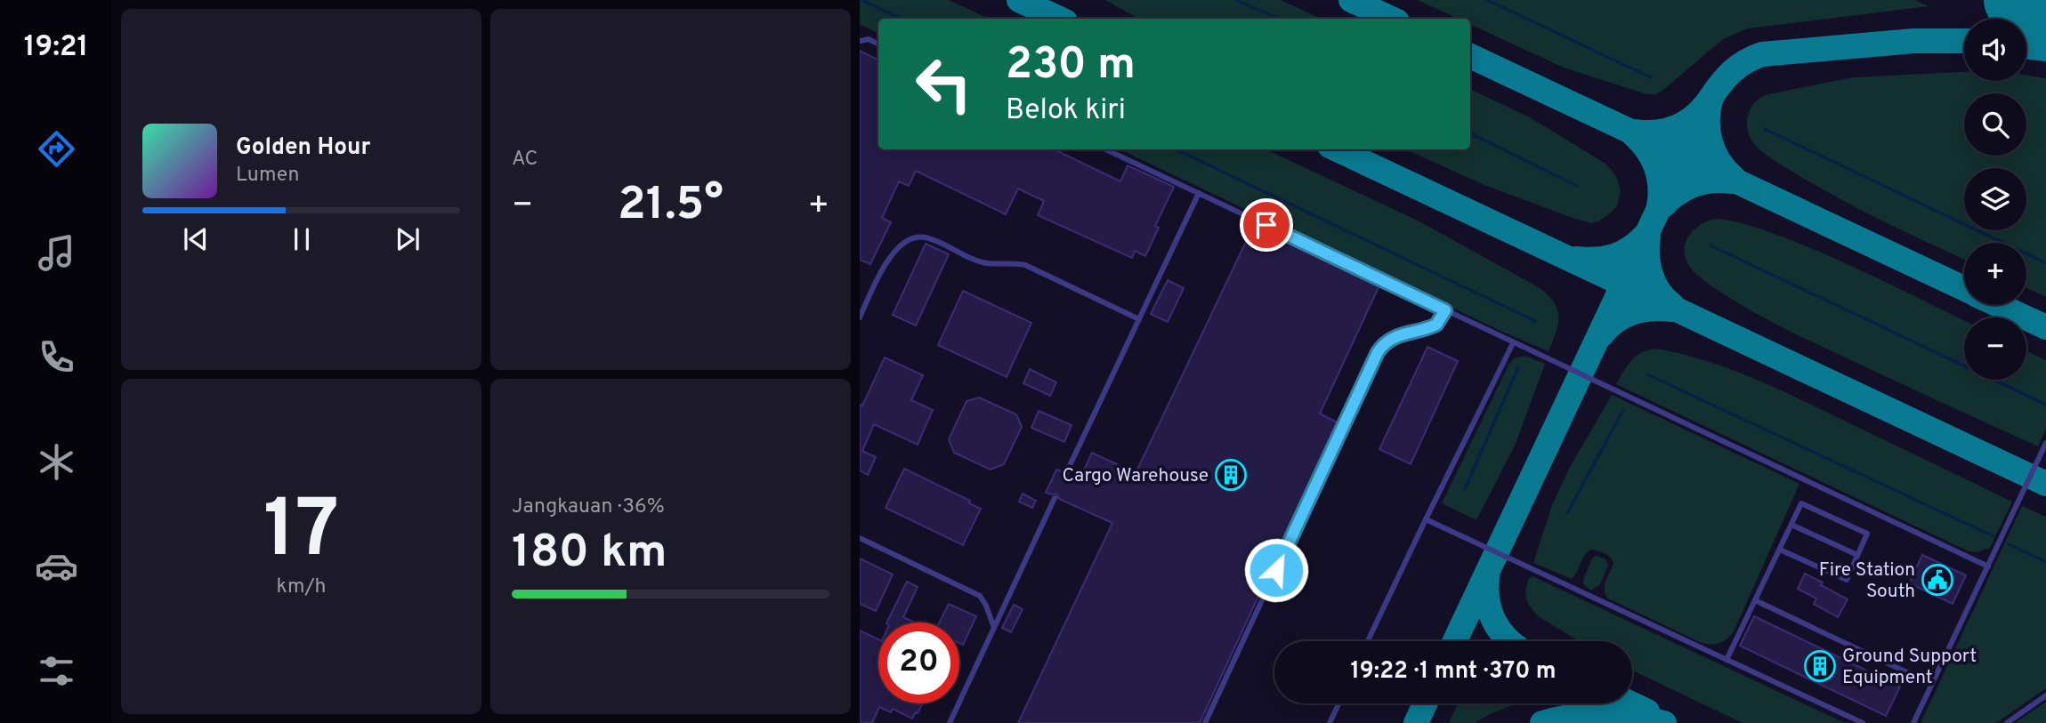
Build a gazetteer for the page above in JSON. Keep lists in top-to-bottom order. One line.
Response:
{"places":{"building":["Cargo Warehouse","Ground Support Equipment"],"public building":["Fire Station South"]},"page":{"tabs":"19:21","tile":["AC",["17","km/h"],["Jangkauan · 36%","180 km"]],"map_buttons":["+","−"],"turn":["230 m","Belok kiri"],"song":["Golden Hour","Lumen"],"heat":["−","21.5°","+"],"limit":"20","trip":"19:22 · 1 mnt · 370 m"}}
